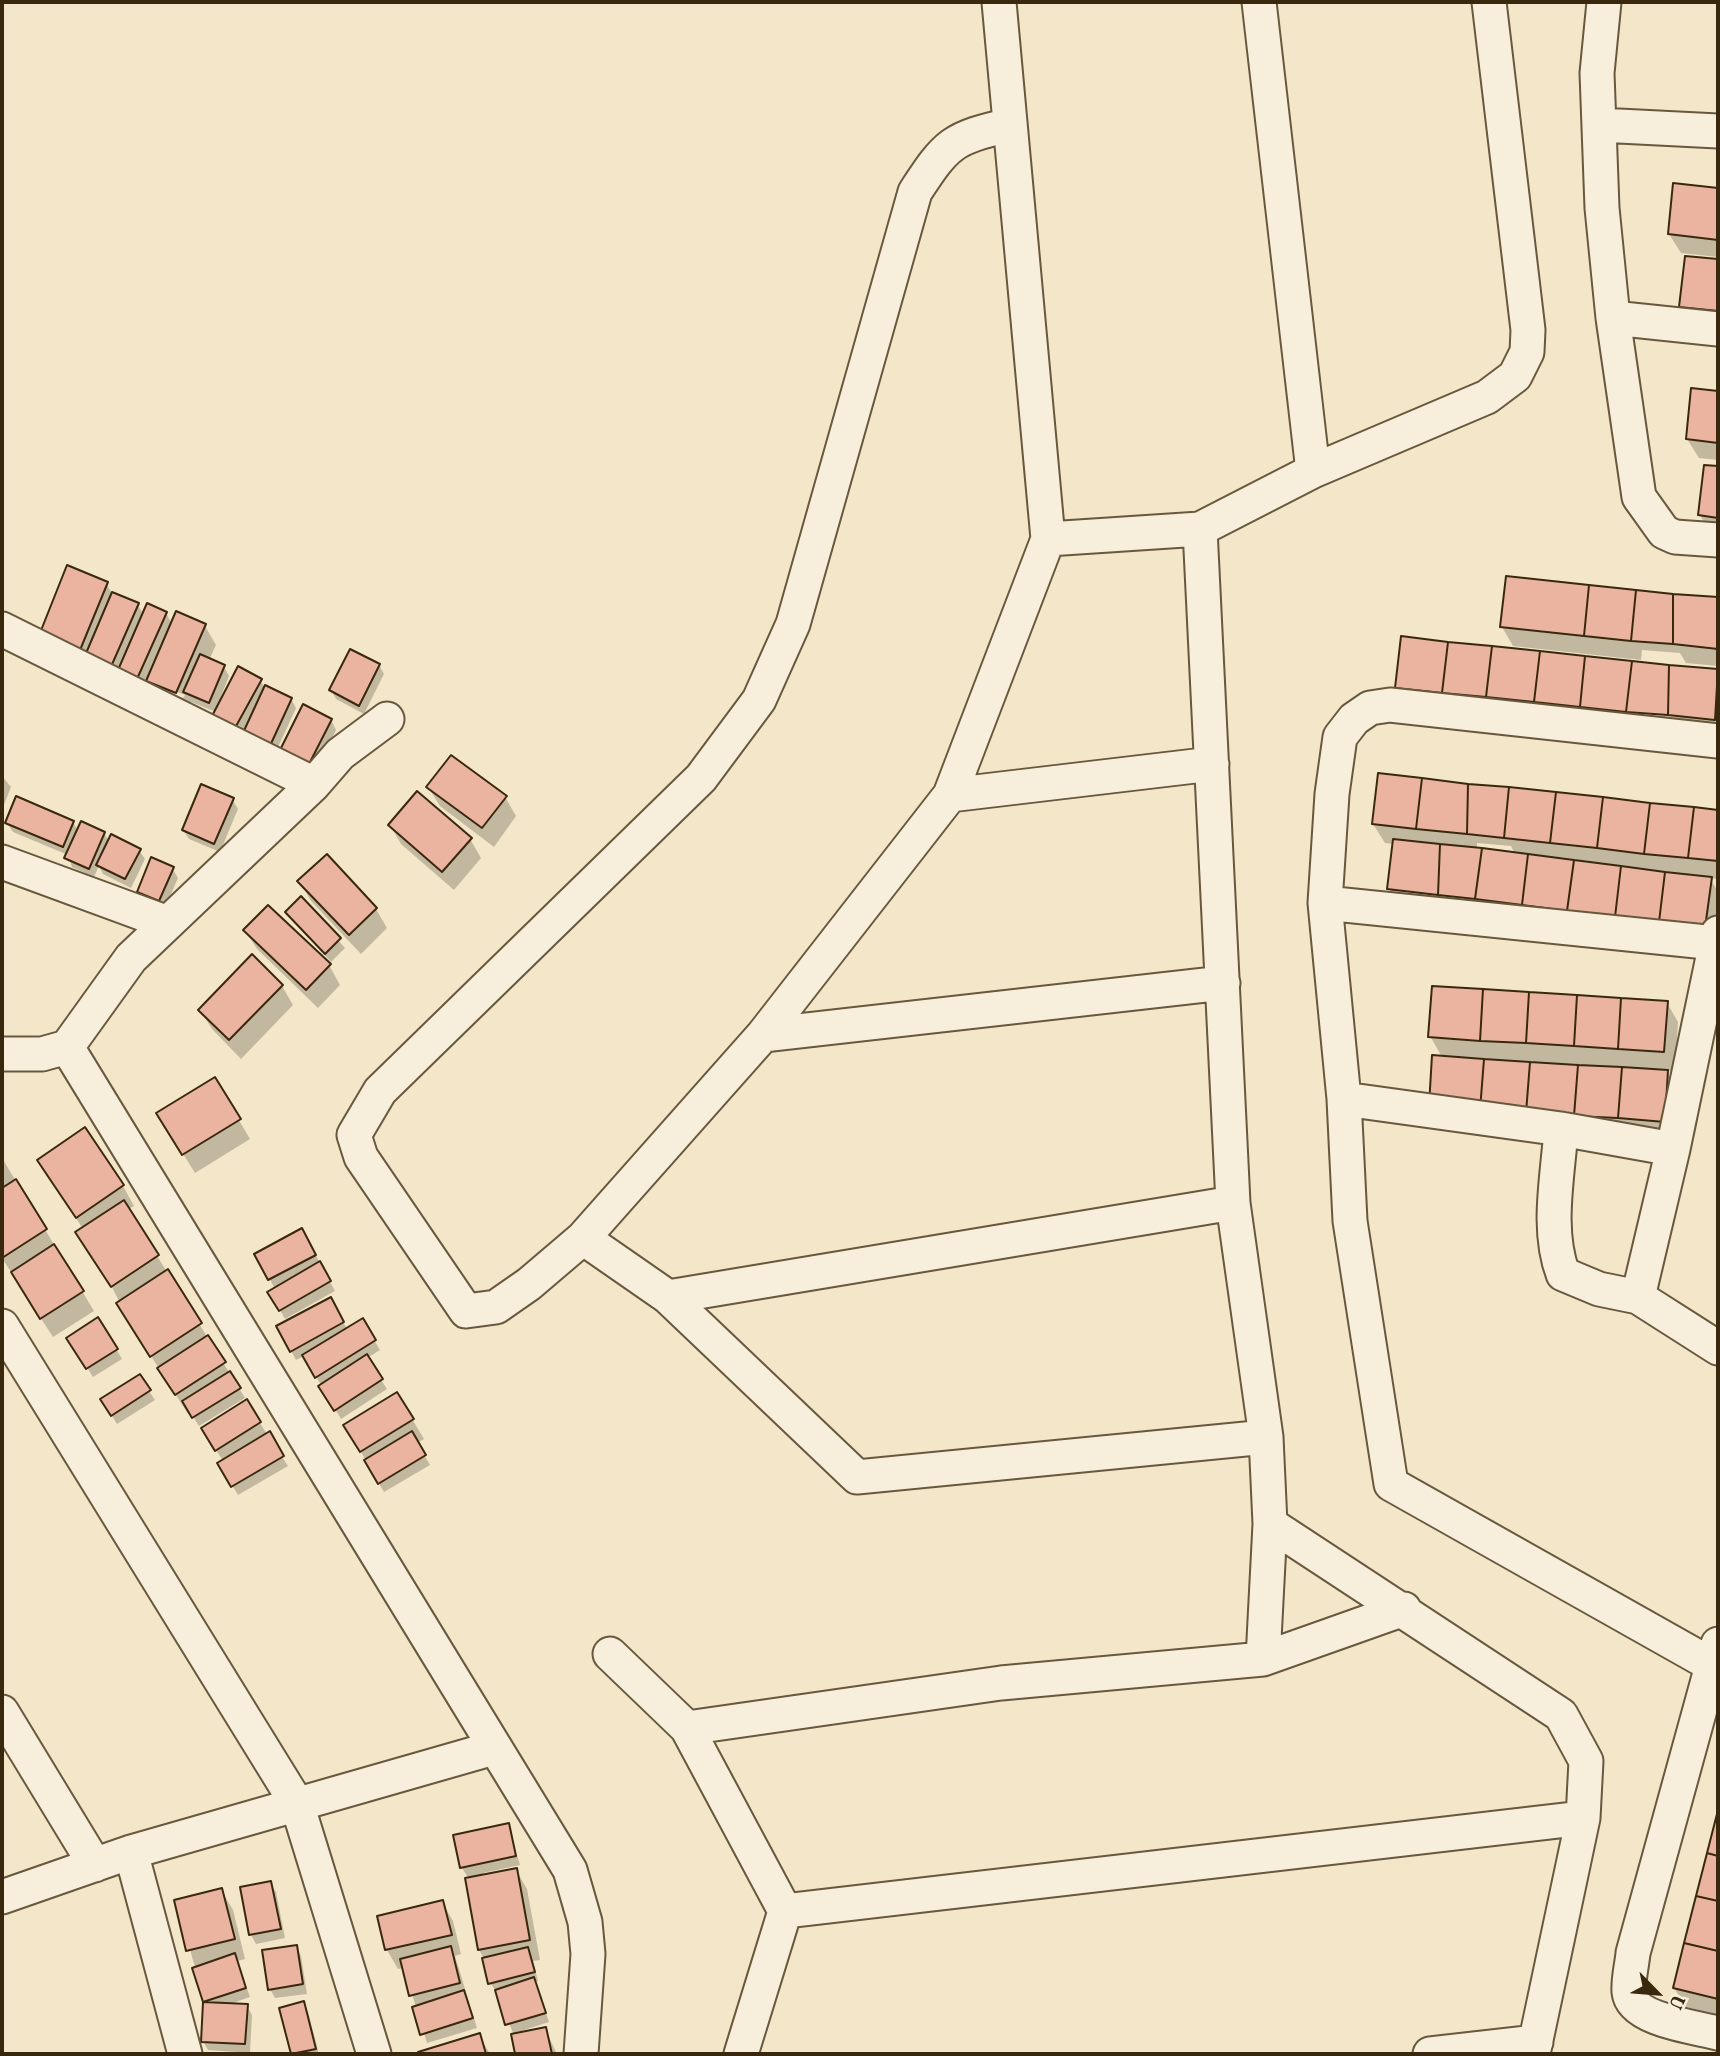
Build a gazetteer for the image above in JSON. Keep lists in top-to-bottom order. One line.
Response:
{"north":"bottom right"}
